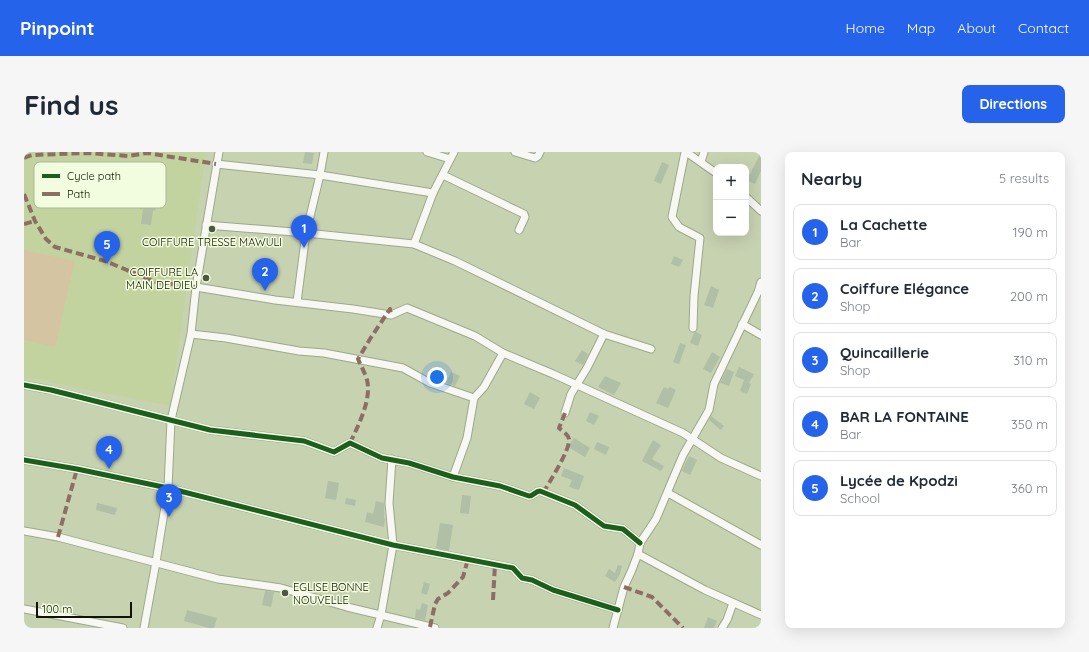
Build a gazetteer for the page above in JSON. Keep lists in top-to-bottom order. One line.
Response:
{"places":["COIFFURE TRESSE MAWULI","COIFFURE LA MAIN DE DIEU","EGLISE BONNE NOUVELLE"],"legend":["Cycle path","Path"],"scale_bar":"100 m","page":{"header":"Pinpoint","nav":["Home","Map","About","Contact"],"buttons":"Directions","title":"Find us","heading":["Nearby","5 results"],"map_buttons":["+","−"],"list":[{"mark":"1","name":"La Cachette","note":"Bar","value":"190 m"},{"mark":"2","name":"Coiffure Elégance","note":"Shop","value":"200 m"},{"mark":"3","name":"Quincaillerie","note":"Shop","value":"310 m"},{"mark":"4","name":"BAR LA FONTAINE","note":"Bar","value":"350 m"},{"mark":"5","name":"Lycée de Kpodzi","note":"School","value":"360 m"}],"pins":["1","5","2","4","3"],"scale":"100 m"}}
